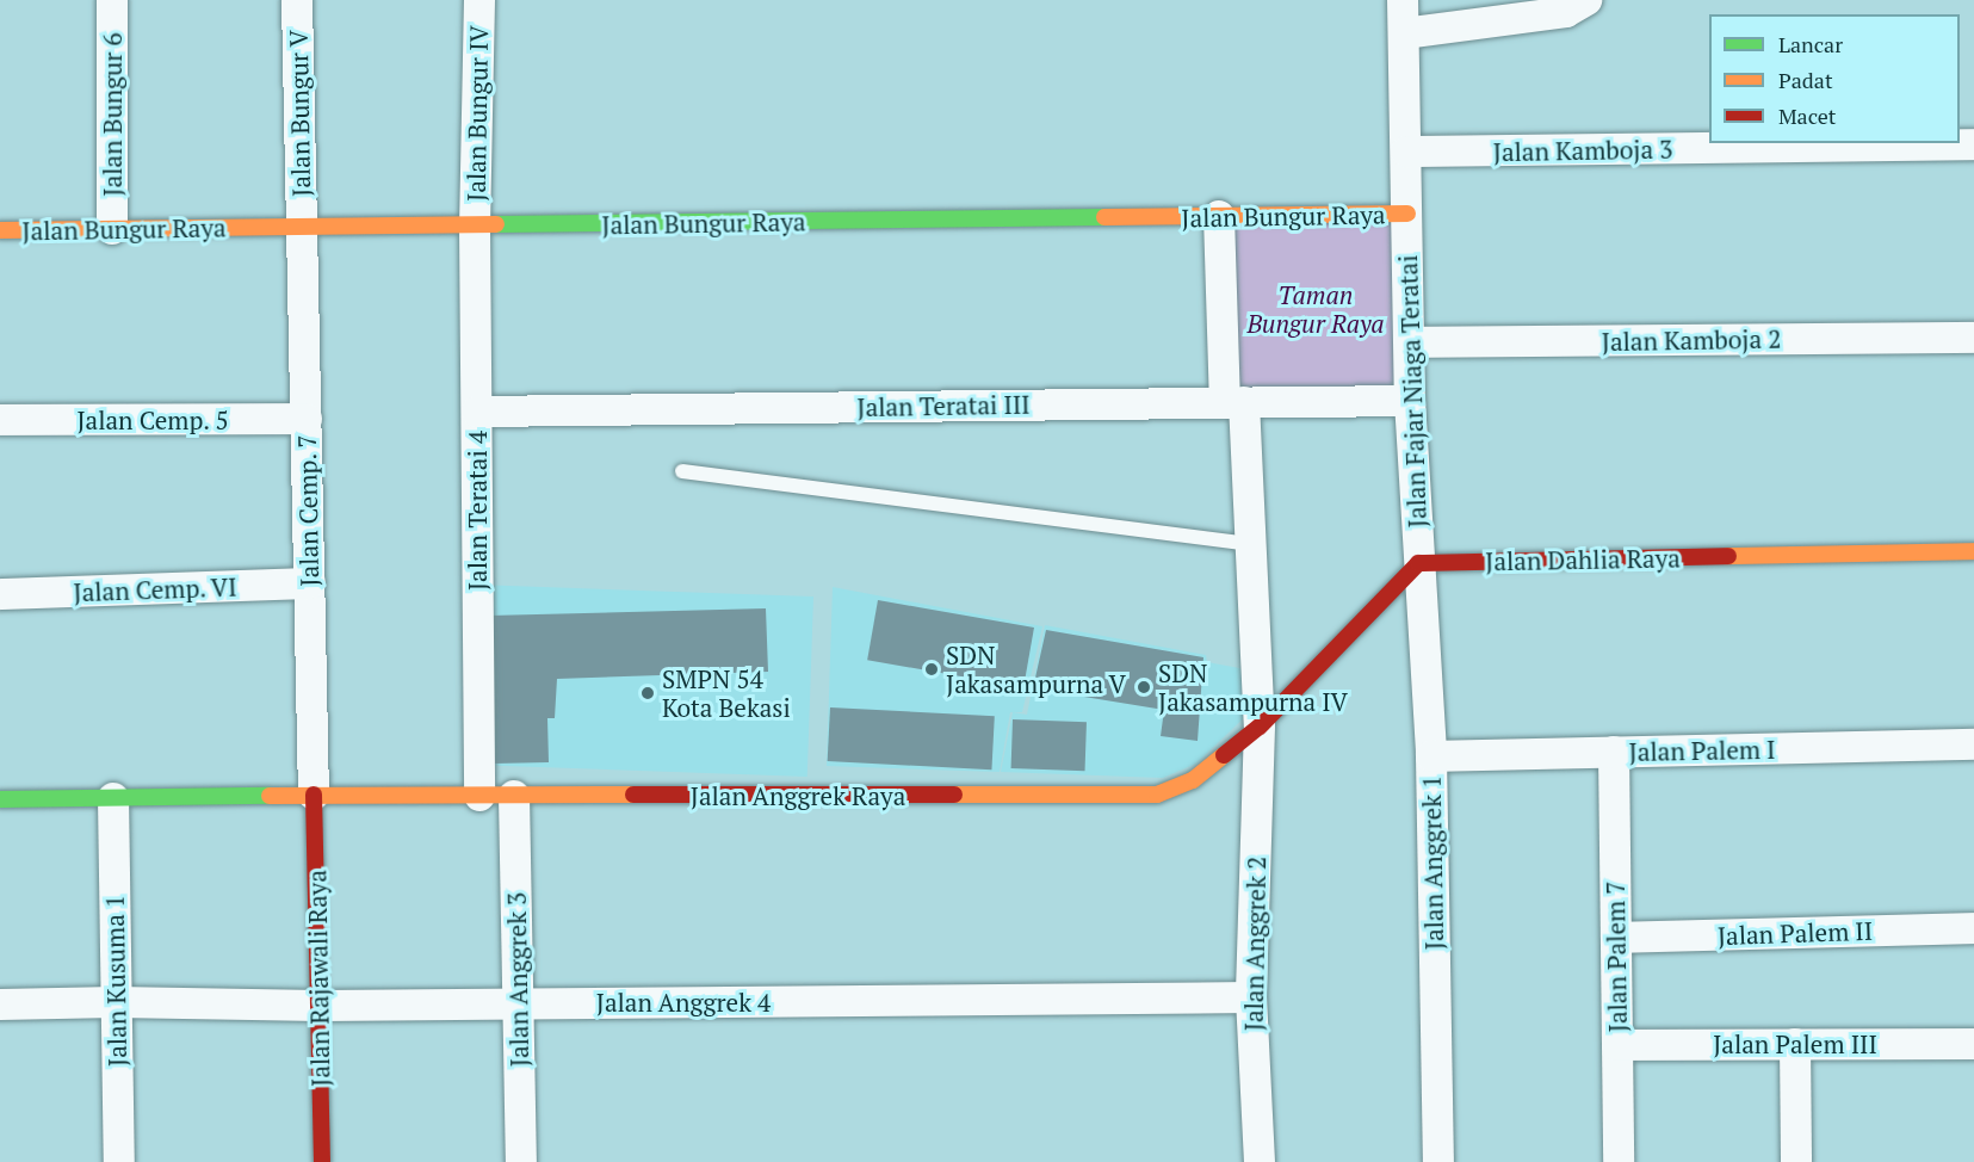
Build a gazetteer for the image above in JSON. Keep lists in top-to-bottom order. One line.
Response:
{"streets":{"street":["Jalan Bungur V","Jalan Bungur IV","Jalan Bungur 6","Jalan Kamboja 3","Jalan Bungur Raya","Jalan Kamboja 2","Jalan Fajar Niaga Teratai","Jalan Teratai III","Jalan Cemp. 5","Jalan Cemp. 7","Jalan Teratai 4","Jalan Dahlia Raya","Jalan Cemp. VI","Jalan Palem I","Jalan Anggrek Raya","Jalan Anggrek 1","Jalan Palem II","Jalan Anggrek 2","Jalan Palem 7","Jalan Rajawali Raya","Jalan Anggrek 3","Jalan Kusuma 1","Jalan Anggrek 4","Jalan Palem III"]},"crossings":[["Jalan Bungur V","Jalan Bungur Raya"],["Jalan Bungur V","Jalan Cemp. 7"],["Jalan Bungur IV","Jalan Bungur Raya"],["Jalan Bungur IV","Jalan Teratai 4"],["Jalan Bungur 6","Jalan Bungur Raya"],["Jalan Kamboja 3","Jalan Fajar Niaga Teratai"],["Jalan Bungur Raya","Jalan Fajar Niaga Teratai"],["Jalan Bungur Raya","Jalan Cemp. 7"],["Jalan Bungur Raya","Jalan Teratai 4"],["Jalan Bungur Raya","Jalan Anggrek 2"],["Jalan Kamboja 2","Jalan Fajar Niaga Teratai"],["Jalan Fajar Niaga Teratai","Jalan Teratai III"],["Jalan Fajar Niaga Teratai","Jalan Dahlia Raya"],["Jalan Fajar Niaga Teratai","Jalan Anggrek 1"],["Jalan Teratai III","Jalan Teratai 4"],["Jalan Teratai III","Jalan Anggrek 2"],["Jalan Cemp. 5","Jalan Cemp. 7"],["Jalan Cemp. 7","Jalan Cemp. VI"],["Jalan Cemp. 7","Jalan Anggrek Raya"],["Jalan Cemp. 7","Jalan Rajawali Raya"],["Jalan Teratai 4","Jalan Anggrek Raya"],["Jalan Dahlia Raya","Jalan Anggrek 1"],["Jalan Palem I","Jalan Anggrek 1"],["Jalan Palem I","Jalan Palem 7"],["Jalan Anggrek Raya","Jalan Anggrek 2"],["Jalan Anggrek Raya","Jalan Rajawali Raya"],["Jalan Anggrek Raya","Jalan Anggrek 3"],["Jalan Anggrek Raya","Jalan Kusuma 1"],["Jalan Palem II","Jalan Palem 7"],["Jalan Anggrek 2","Jalan Anggrek 4"],["Jalan Palem 7","Jalan Palem III"],["Jalan Rajawali Raya","Jalan Anggrek 4"],["Jalan Anggrek 3","Jalan Anggrek 4"],["Jalan Kusuma 1","Jalan Anggrek 4"]],"parks":["Taman Bungur Raya"],"places":["SDN Jakasampurna V","SDN Jakasampurna IV","SMPN 54 Kota Bekasi"],"legend":["Lancar","Padat","Macet"]}
